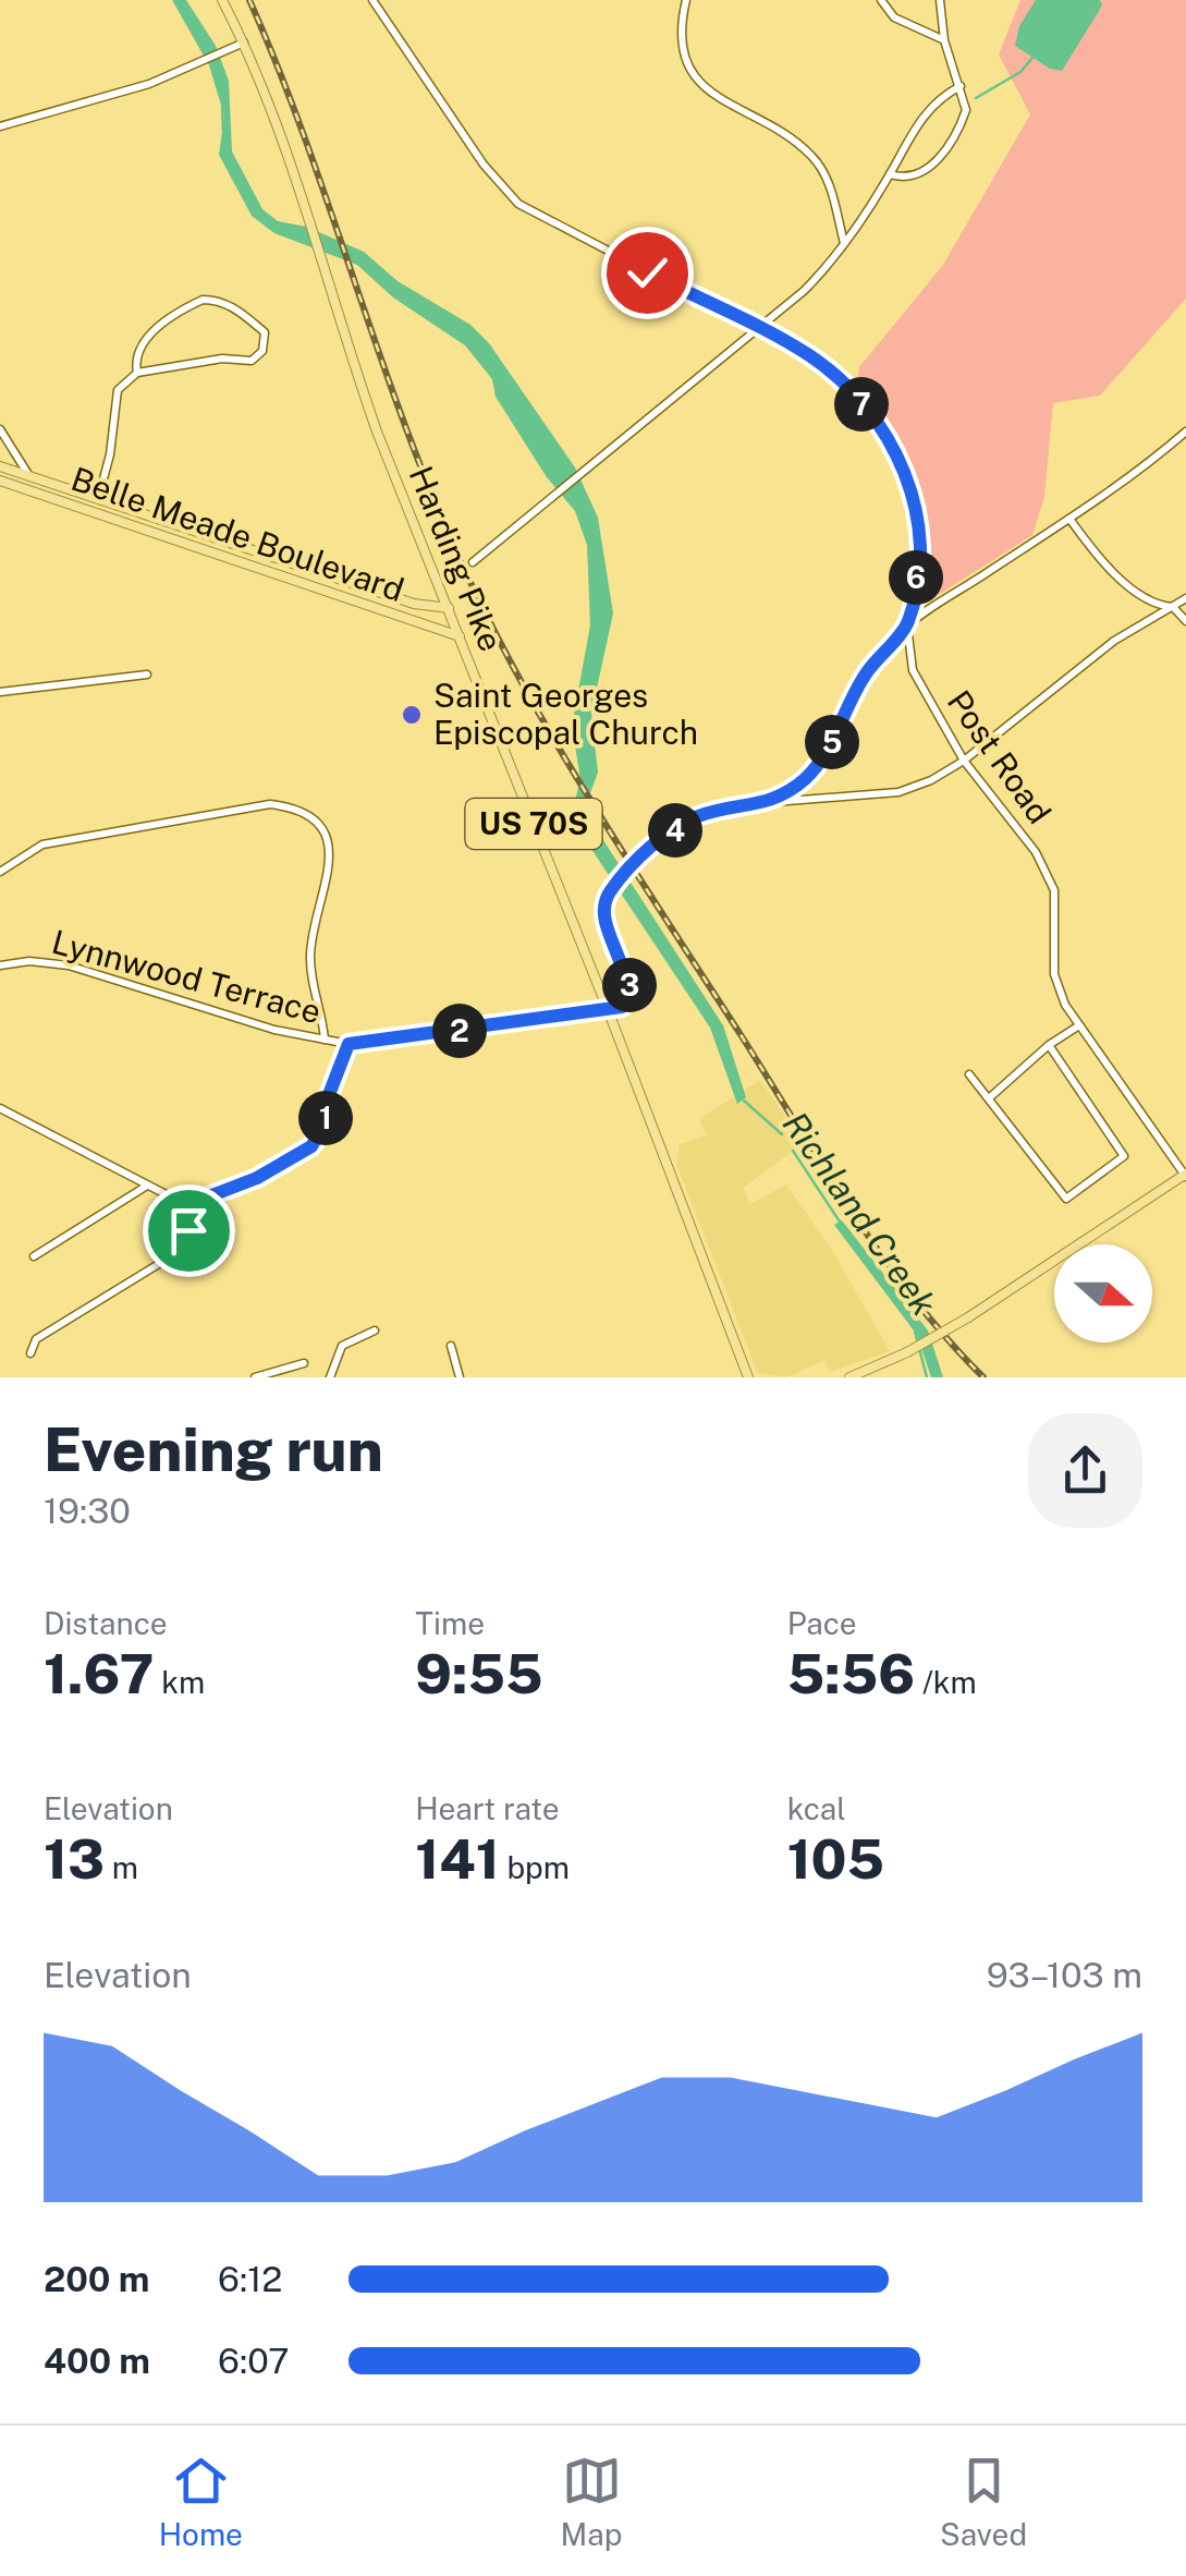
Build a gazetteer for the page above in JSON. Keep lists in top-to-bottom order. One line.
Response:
{"streets":{"main road":["Belle Meade Boulevard","Harding Pike","US 70S"],"street":["Post Road","Lynnwood Terrace"]},"crossings":[["Belle Meade Boulevard","Harding Pike"],["Harding Pike","Lynnwood Terrace"]],"water":["Richland Creek"],"places":["Saint Georges Episcopal Church"],"north":"right","page":{"pins":["7","6","5","4","3","2","1"],"heading":["Evening run","19:30"],"stats":[["Distance","1.67 km"],["Time","9:55"],["Pace","5:56 /km"],["Elevation","13 m"],["Heart rate","141 bpm"],["kcal","105"]],"chart":["Elevation","93–103 m"],"list":[{"name":"200 m","note":"6:12"},{"name":"400 m","note":"6:07"}],"tabs":["Home","Map","Saved"]}}
